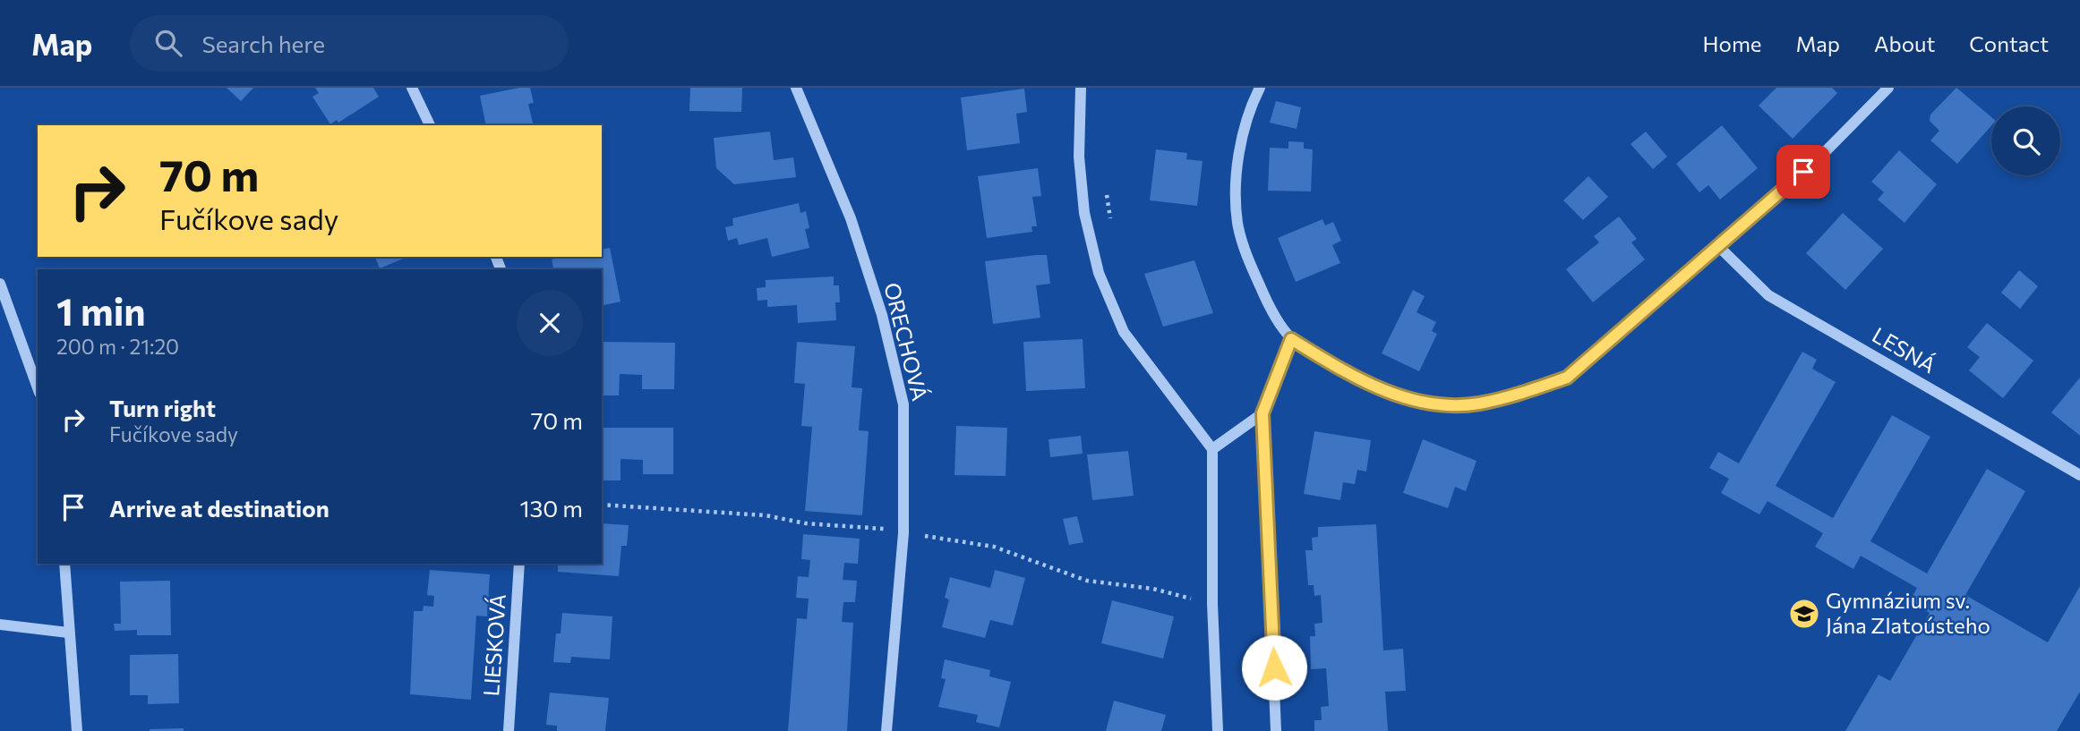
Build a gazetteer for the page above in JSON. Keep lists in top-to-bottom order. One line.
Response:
{"streets":{"street":["ORECHOVÁ","LESNÁ","LIESKOVÁ"]},"places":{"school or university":["Gymnázium sv. Jána Zlatoústeho"]},"page":{"header":"Map","search":"Search here","nav":["Home","Map","About","Contact"],"turn":["70 m","Fučíkove sady"],"heading":["1 min","200 m · 21:20"],"list":[{"name":"Turn right","note":"Fučíkove sady","value":"70 m"},{"name":"Arrive at destination","value":"130 m"}]}}
